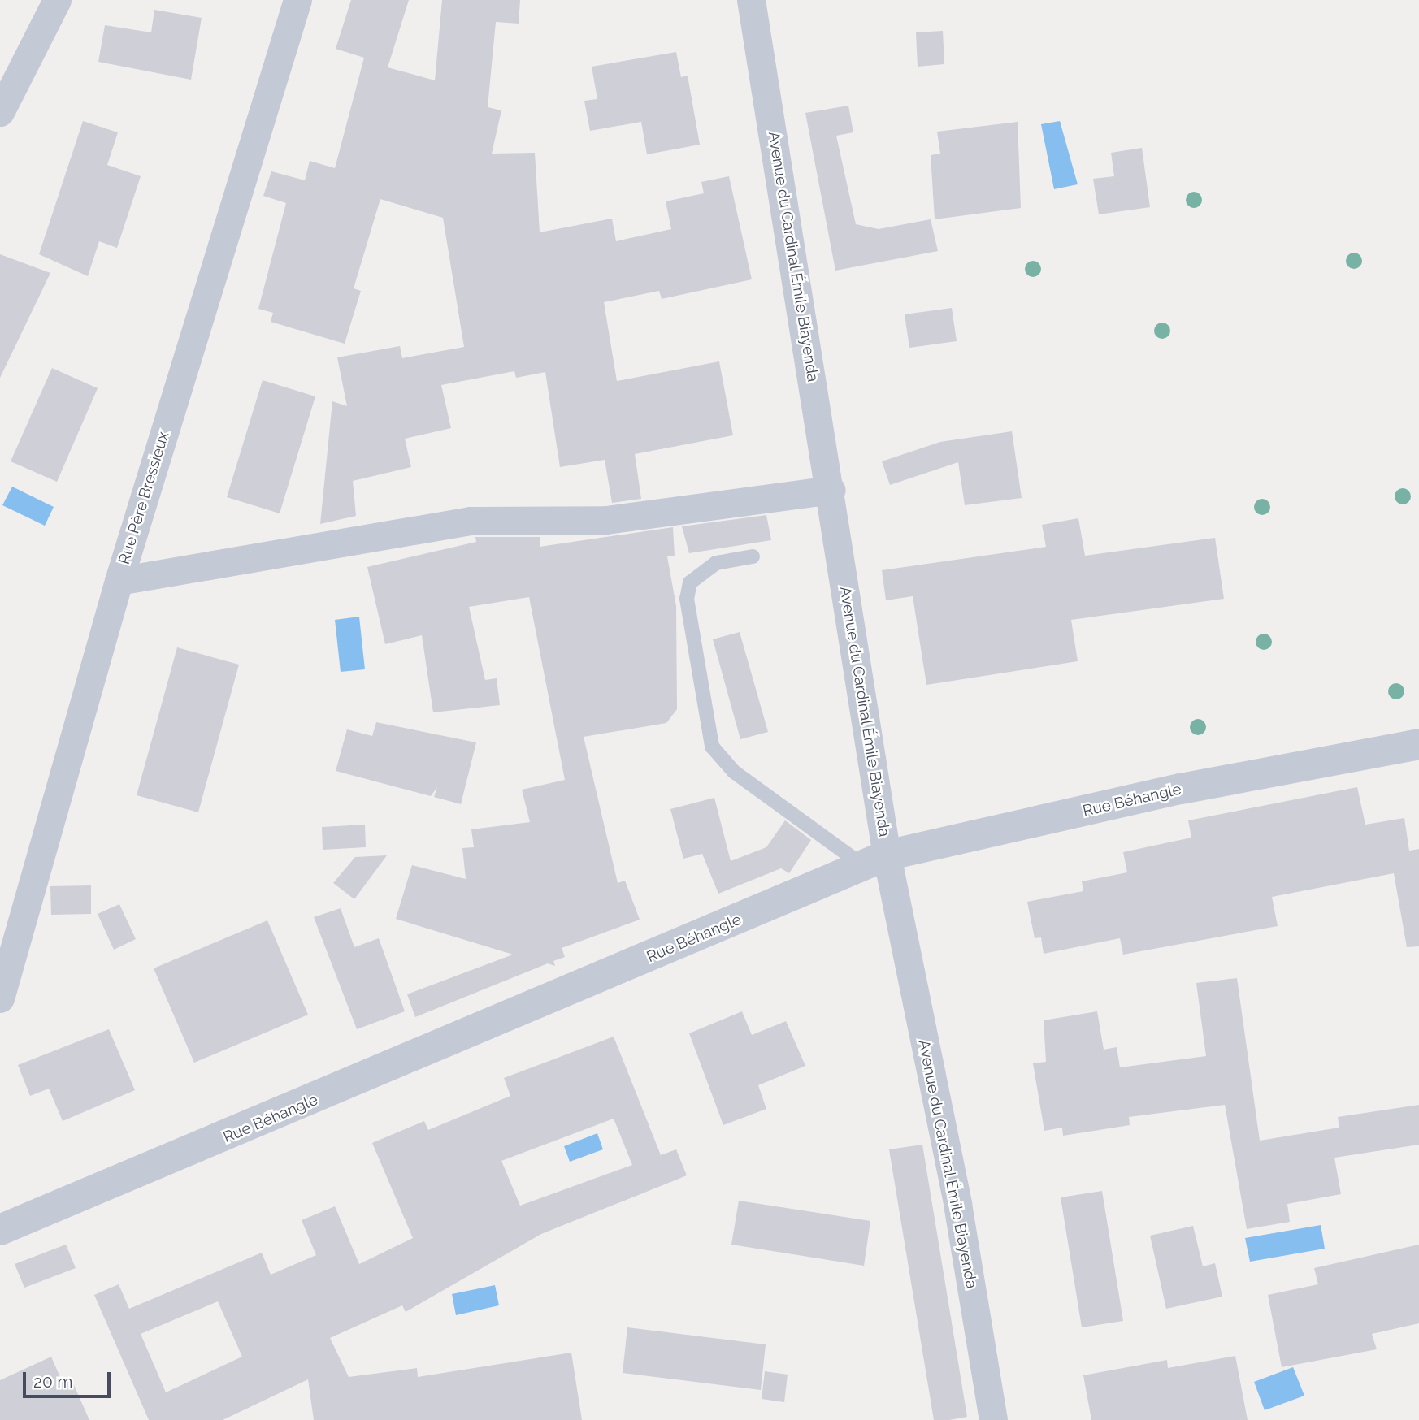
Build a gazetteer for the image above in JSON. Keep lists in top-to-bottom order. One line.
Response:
{"streets":{"street":["Avenue du Cardinal Émile Biayenda","Rue Père Bressieux","Rue Béhangle"]},"crossings":[["Avenue du Cardinal Émile Biayenda","Rue Béhangle"]],"scale_bar":"20 m"}
